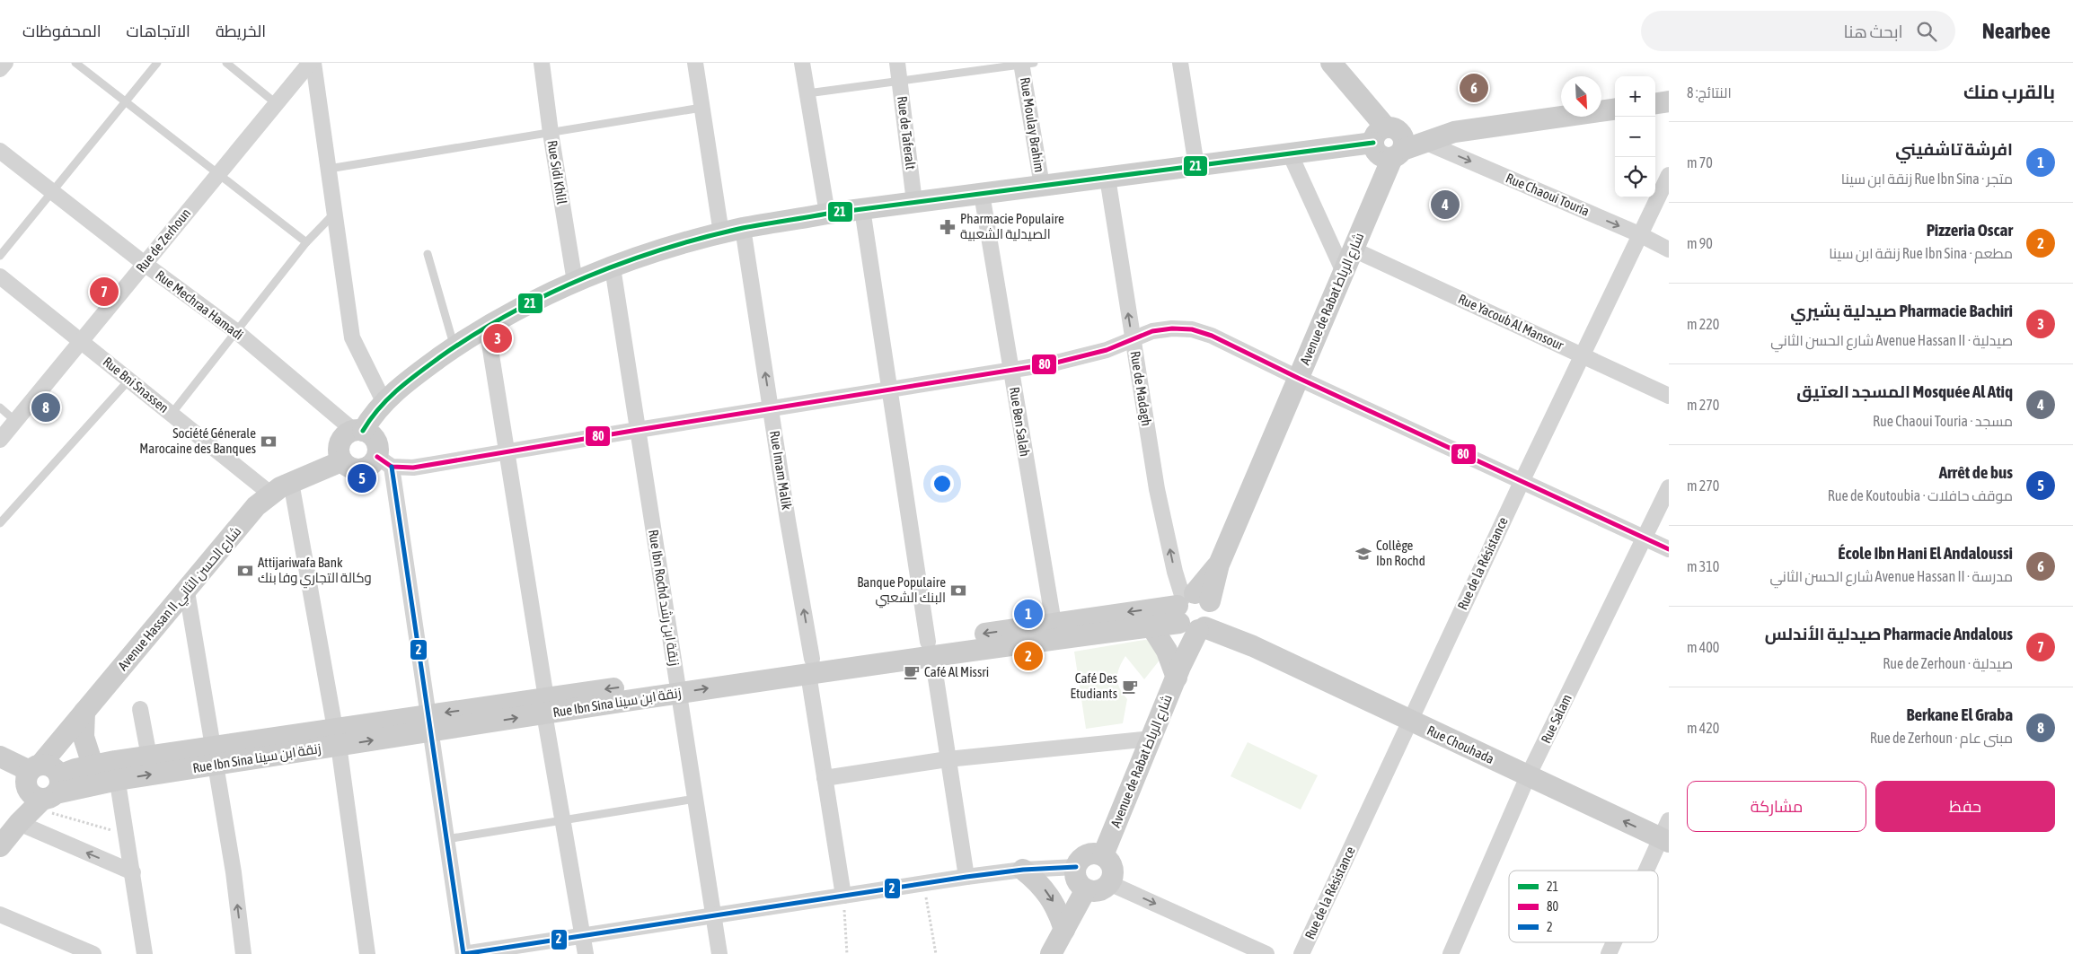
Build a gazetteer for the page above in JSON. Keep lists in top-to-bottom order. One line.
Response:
{"streets":{"street":["Rue Moulay Brahim","Rue de Taferalt","Rue Sidi Khlil","Rue Chaoui Touria","Rue de Zerhoun","Avenue de Rabat شارع الرباط","Rue Mechraa Hamadi","Rue Yacoub Al Mansour","Rue Bni Snassen","Rue de Madagh","Rue Ben Salah","Rue Imam Malik","Rue de la Résistance","Rue Ibn Rochd زنقة ابن رشد","Avenue Hassan II شارع الحسن الثاني","Rue Ibn Sina زنقة ابن سينا","Rue Salam","Rue Chouhada"]},"crossings":[["Rue Chaoui Touria","Rue de la Résistance"],["Rue de Zerhoun","Rue Mechraa Hamadi"],["Rue de Zerhoun","Rue Bni Snassen"],["Avenue de Rabat شارع الرباط","Rue Yacoub Al Mansour"],["Avenue de Rabat شارع الرباط","Rue de Madagh"],["Avenue de Rabat شارع الرباط","Rue Ibn Sina زنقة ابن سينا"],["Avenue de Rabat شارع الرباط","Rue Chouhada"],["Rue Mechraa Hamadi","Avenue Hassan II شارع الحسن الثاني"],["Rue Yacoub Al Mansour","Rue de la Résistance"],["Rue Bni Snassen","Avenue Hassan II شارع الحسن الثاني"],["Rue de Madagh","Rue Ibn Sina زنقة ابن سينا"],["Rue de Madagh","Rue Chouhada"],["Rue Ben Salah","Rue Ibn Sina زنقة ابن سينا"],["Rue Imam Malik","Rue Ibn Sina زنقة ابن سينا"],["Rue de la Résistance","Rue Chouhada"],["Rue Ibn Rochd زنقة ابن رشد","Rue Ibn Sina زنقة ابن سينا"],["Avenue Hassan II شارع الحسن الثاني","Rue Ibn Sina زنقة ابن سينا"],["Rue Ibn Sina زنقة ابن سينا","Rue Chouhada"],["Rue Salam","Rue Chouhada"]],"one_way":["Rue Chaoui Touria","Rue de Madagh"],"places":{"pharmacy":["Pharmacie Populaire الصيدلية الشعبية"],"bank":["Société Génerale Marocaine des Banques","Attijariwafa Bank وكالة التجاري وفا بنك","Banque Populaire البنك الشعبي"],"school or university":["Collège Ibn Rochd"],"cafe":["Café Al Missri","Café Des Etudiants"]},"lines":["transit line 21","transit line 80","transit line 2"],"legend":["21","80","2"],"north":"bottom right","page":{"header":"Nearbee","search":"ابحث هنا","nav":["الخريطة","الاتجاهات","المحفوظات"],"heading":["بالقرب منك","النتائج: 8"],"pins":["6","4","7","3","8","5","1","2"],"map_buttons":["+","−"],"list":[{"mark":"1","name":"افرشة تاشفيني","note":"متجر · Rue Ibn Sina زنقة ابن سينا","value":"70 m"},{"mark":"2","name":"Pizzeria Oscar","note":"مطعم · Rue Ibn Sina زنقة ابن سينا","value":"90 m"},{"mark":"3","name":"Pharmacie Bachiri صيدلية بشيري","note":"صيدلية · Avenue Hassan II شارع الحسن الثاني","value":"220 m"},{"mark":"4","name":"Mosquée Al Atiq المسجد العتيق","note":"مسجد · Rue Chaoui Touria","value":"270 m"},{"mark":"5","name":"Arrêt de bus","note":"موقف حافلات · Rue de Koutoubia","value":"270 m"},{"mark":"6","name":"École Ibn Hani El Andaloussi","note":"مدرسة · Avenue Hassan II شارع الحسن الثاني","value":"310 m"},{"mark":"7","name":"Pharmacie Andalous صيدلية الأندلس","note":"صيدلية · Rue de Zerhoun","value":"400 m"},{"mark":"8","name":"Berkane El Graba","note":"مبنى عام · Rue de Zerhoun","value":"420 m"}],"buttons":["حفظ","مشاركة"]}}
